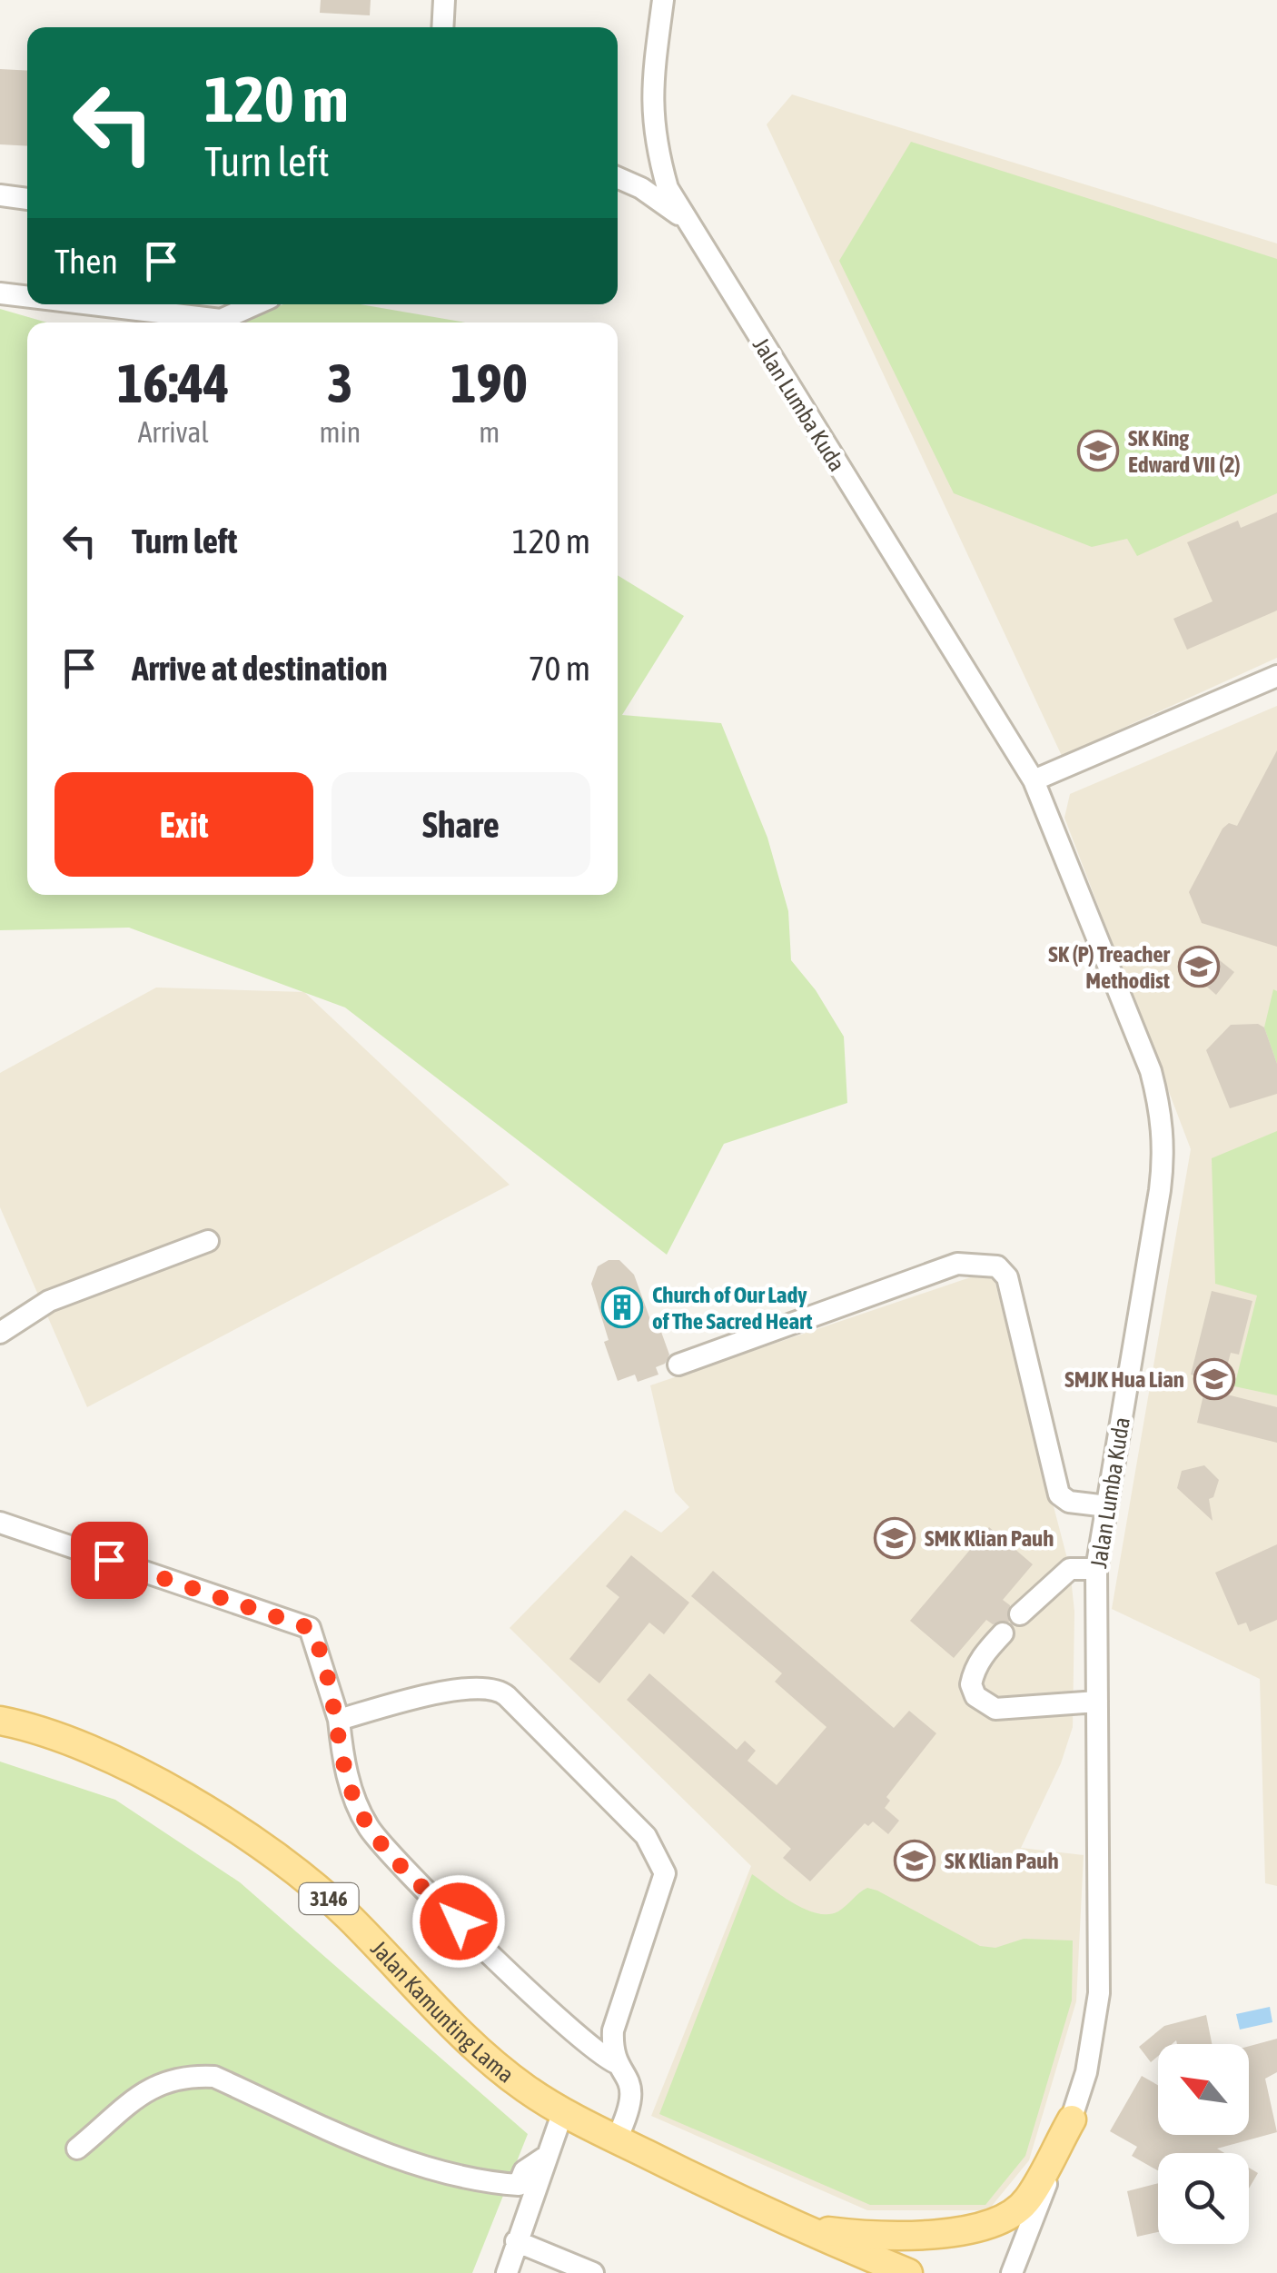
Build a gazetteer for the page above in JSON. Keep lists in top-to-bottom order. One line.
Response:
{"streets":{"main road":["3146","Jalan Kamunting Lama"],"street":["Jalan Lumba Kuda"]},"places":{"school or university":["SK King Edward VII (2)","SK (P) Treacher Methodist","SMJK Hua Lian","SMK Klian Pauh","SK Klian Pauh"],"building":["Church of Our Lady of The Sacred Heart"]},"north":"top left","page":{"turn":["120 m","Turn left"],"then":"Then","eta":["16:44","Arrival","3","min","190","m"],"list":[{"name":"Turn left","value":"120 m"},{"name":"Arrive at destination","value":"70 m"}],"buttons":["Exit","Share"]}}
